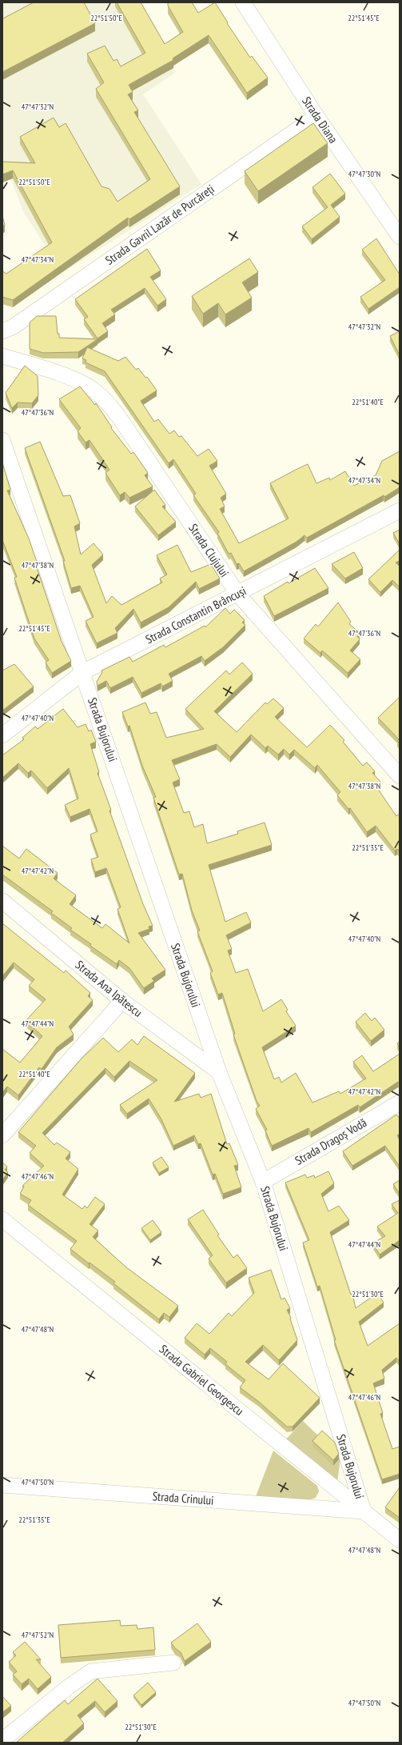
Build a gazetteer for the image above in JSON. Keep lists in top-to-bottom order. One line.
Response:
{"streets":{"street":["Strada Diana","Strada Gavril Lazăr de Purcăreți","Strada Clujului","Strada Constantin Brâncuși","Strada Bujorului","Strada Ana Ipătescu","Strada Dragoș Vodă","Strada Gabriel Georgescu","Strada Crinului"]},"crossings":[["Strada Diana","Strada Gavril Lazăr de Purcăreți"],["Strada Clujului","Strada Constantin Brâncuși"],["Strada Constantin Brâncuși","Strada Bujorului"],["Strada Bujorului","Strada Ana Ipătescu"],["Strada Bujorului","Strada Dragoș Vodă"],["Strada Bujorului","Strada Gabriel Georgescu"],["Strada Bujorului","Strada Crinului"],["Strada Gabriel Georgescu","Strada Crinului"]],"coordinates":["22°51'50\"E","22°51'45\"E","47°47'32\"N","47°47'30\"N","47°47'34\"N","22°51'40\"E","47°47'36\"N","47°47'38\"N","47°47'40\"N","22°51'35\"E","47°47'42\"N","47°47'44\"N","47°47'46\"N","22°51'30\"E","47°47'48\"N","47°47'50\"N","47°47'52\"N"]}
